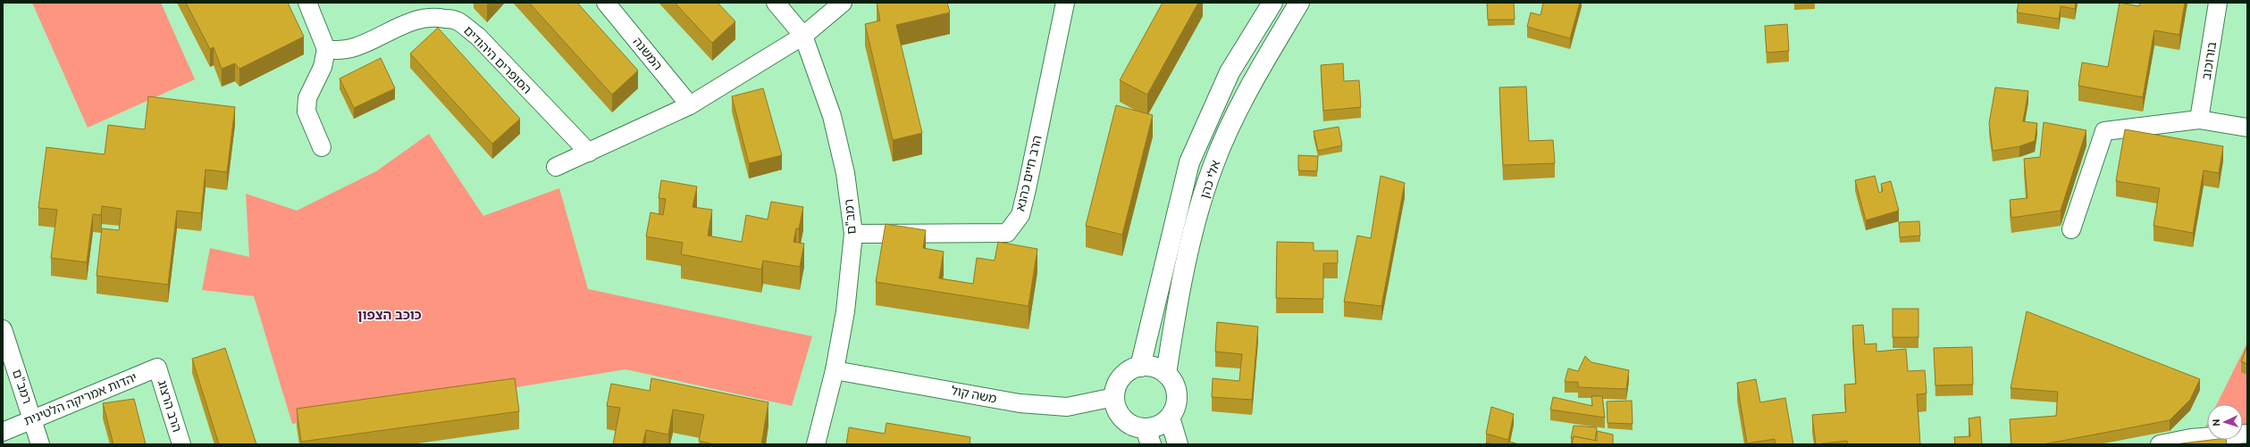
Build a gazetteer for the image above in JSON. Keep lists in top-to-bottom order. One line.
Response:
{"streets":{"street":["המשנה","הסופרים היהודים","בורוכוב","הרב חיים כהנא","אלי כהן","רמב\"ם","משה קול","יהדות אמריקה הלטינית","הרב הרצוג"]},"crossings":[["הרב חיים כהנא","רמב\"ם"],["אלי כהן","משה קול"],["רמב\"ם","משה קול"],["רמב\"ם","יהדות אמריקה הלטינית"],["יהדות אמריקה הלטינית","הרב הרצוג"]],"districts":["כוכב הצפון"],"north":"left"}
